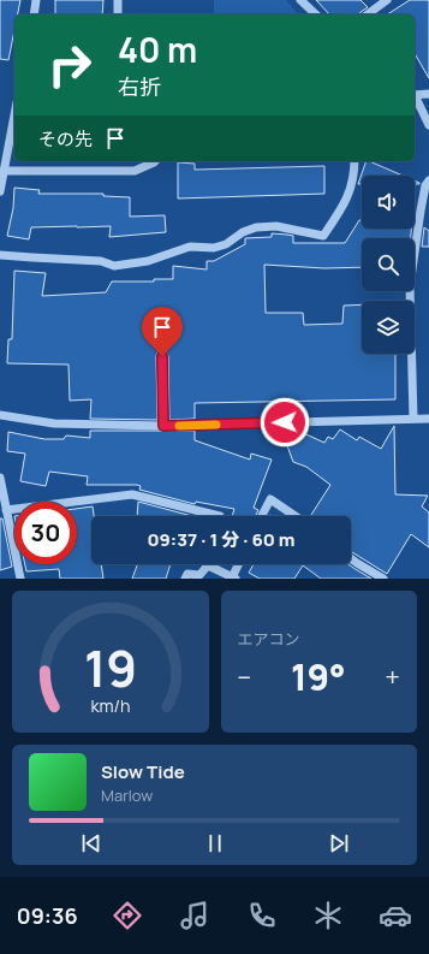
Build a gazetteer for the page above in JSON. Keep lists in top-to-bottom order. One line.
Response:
{"page":{"turn":["40 m","右折"],"then":"その先","limit":"30","trip":"09:37 · 1 分 · 60 m","tile":"エアコン","heat":["−","19°","+"],"song":["Slow Tide","Marlow"],"tabs":"09:36","gauge":["19","km/h"]}}
